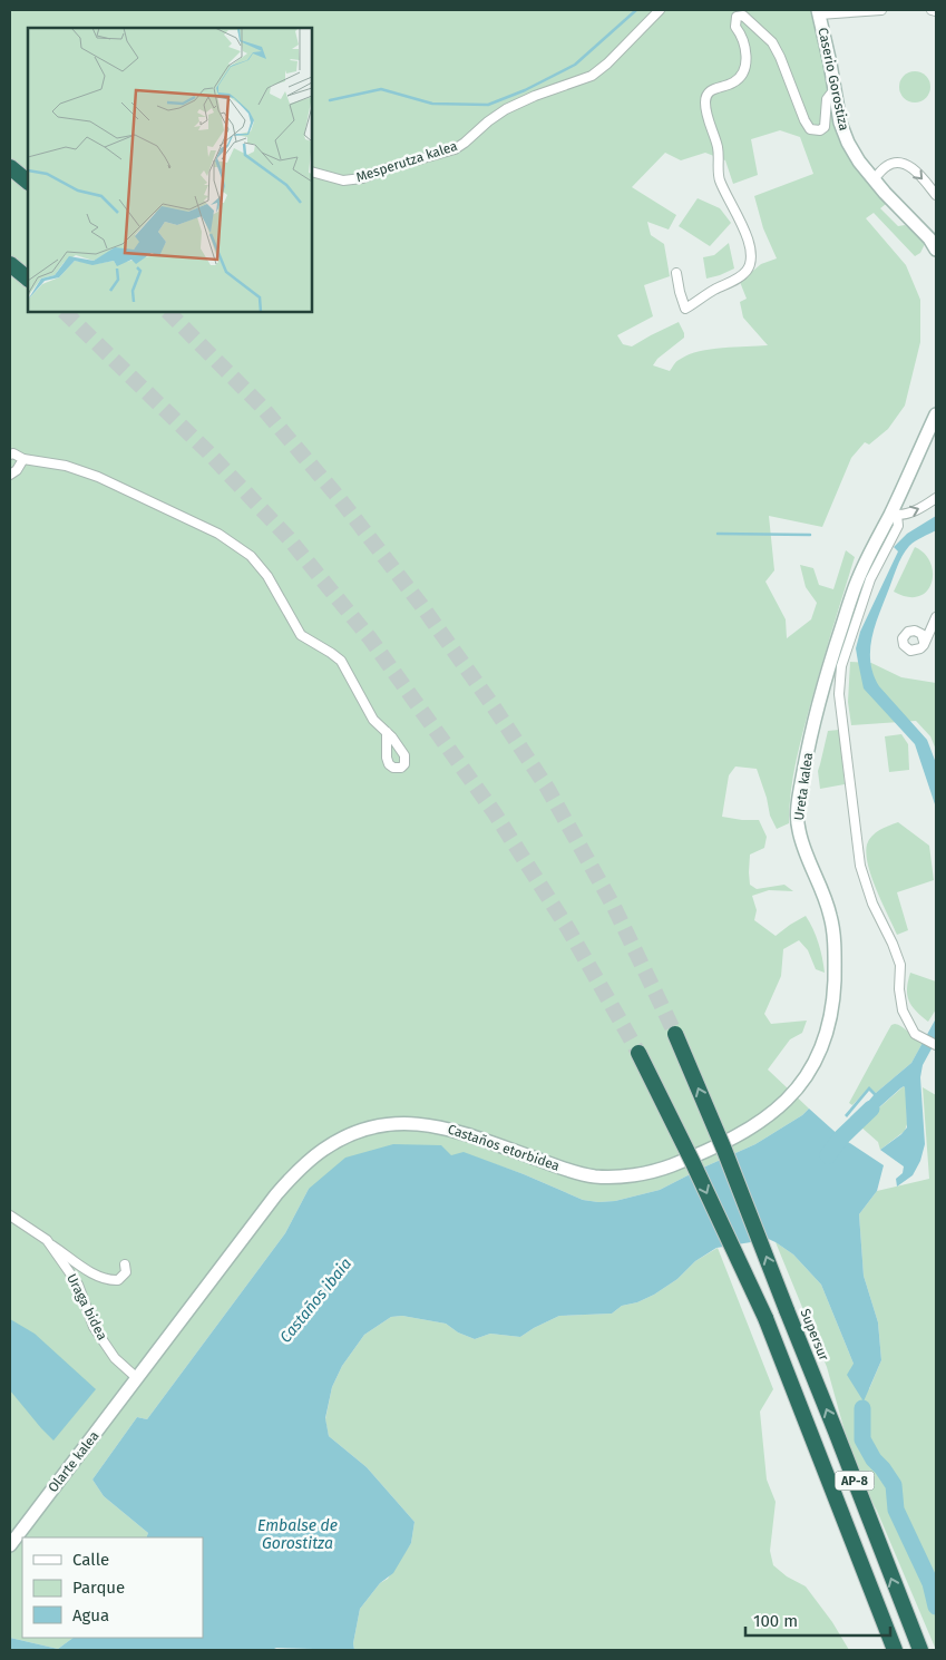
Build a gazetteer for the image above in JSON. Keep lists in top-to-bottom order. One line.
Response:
{"streets":{"highway":["Supersur","AP-8"],"street":["Caserio Gorostiza","Mesperutza kalea","Ureta kalea","Castaños etorbidea","Uraga bidea","Olarte kalea"]},"crossings":[["Ureta kalea","Castaños etorbidea"],["Castaños etorbidea","Uraga bidea"],["Castaños etorbidea","Olarte kalea"],["Uraga bidea","Olarte kalea"]],"water":["Castaños ibaia","Embalse de Gorostitza"],"legend":["Calle","Parque","Agua"],"scale_bar":"100 m"}
